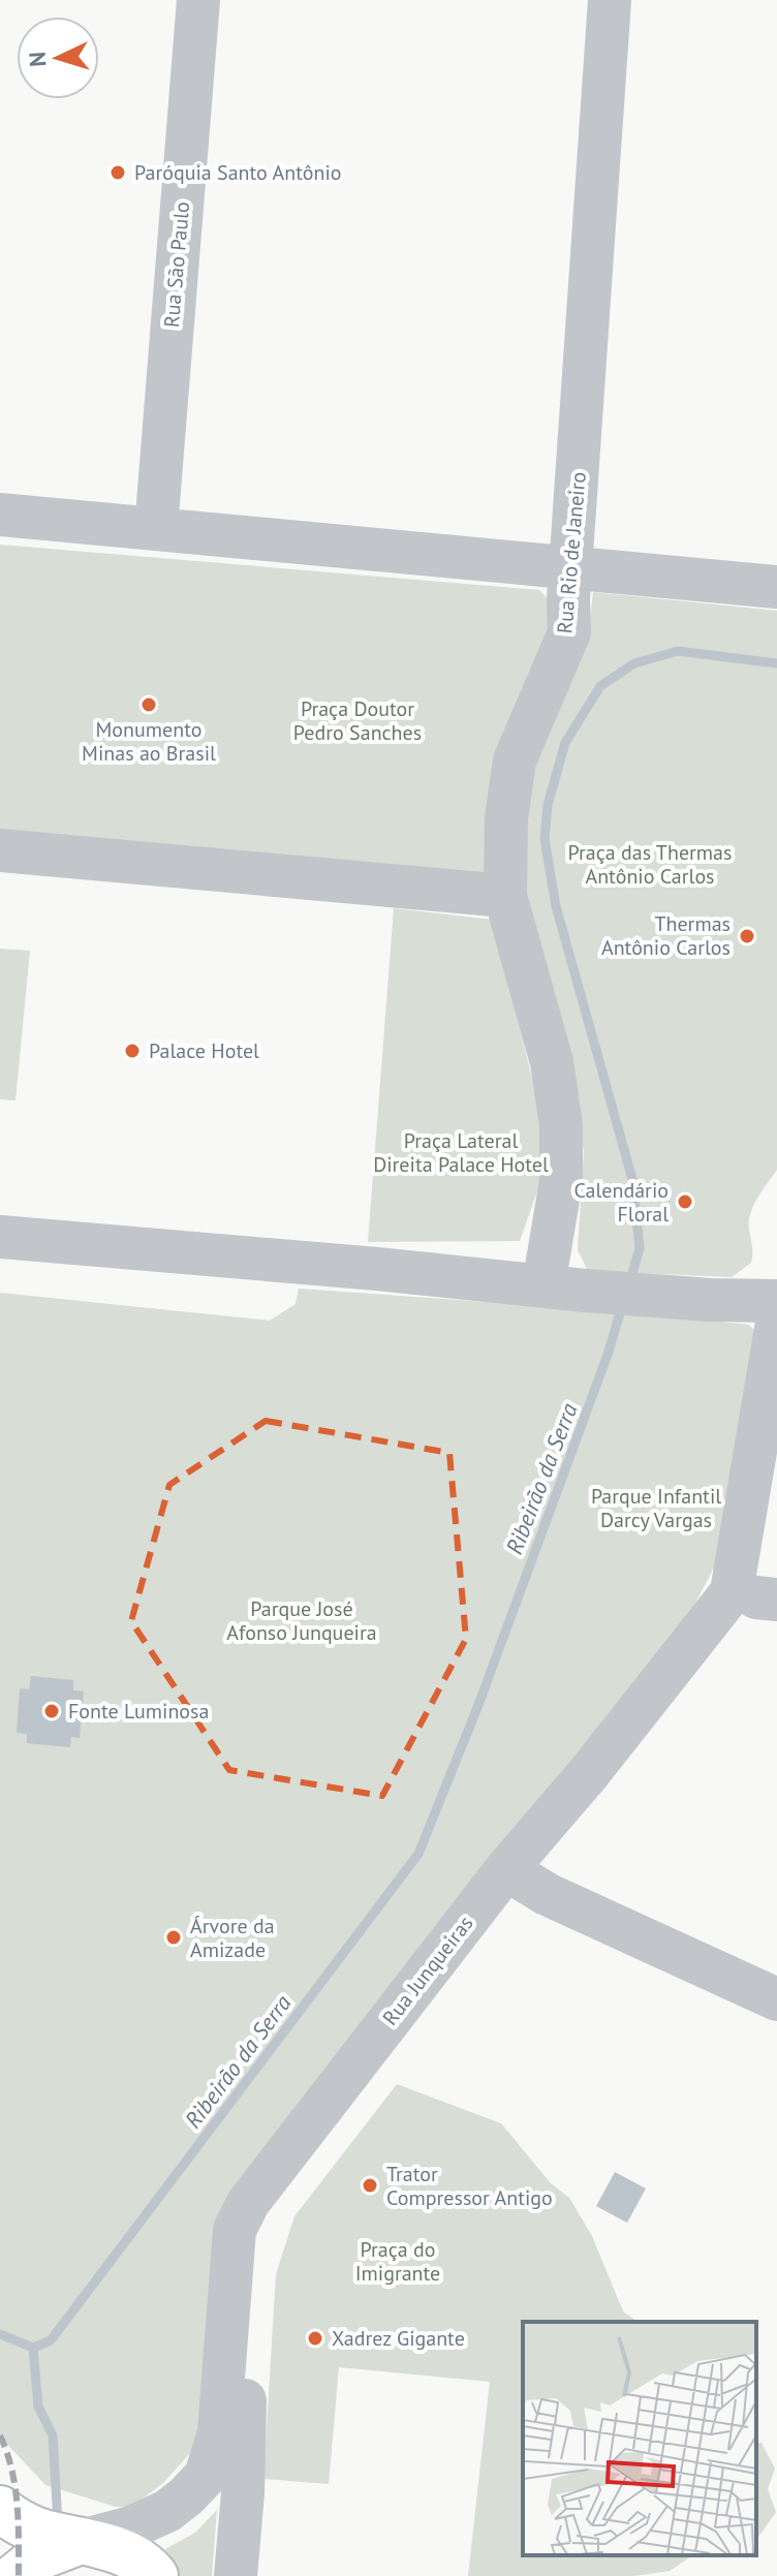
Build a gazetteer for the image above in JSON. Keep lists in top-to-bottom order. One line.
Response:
{"streets":{"street":["Rua São Paulo","Rua Rio de Janeiro","Rua Junqueiras"]},"water":["Ribeirão da Serra"],"parks":["Praça Doutor Pedro Sanches","Praça das Thermas Antônio Carlos","Praça Lateral Direita Palace Hotel","Parque Infantil Darcy Vargas","Parque José Afonso Junqueira","Praça do Imigrante"],"places":["Paróquia Santo Antônio","Monumento Minas ao Brasil","Thermas Antônio Carlos","Palace Hotel","Calendário Floral","Fonte Luminosa","Árvore da Amizade","Trator Compressor Antigo","Xadrez Gigante"],"north":"left"}
